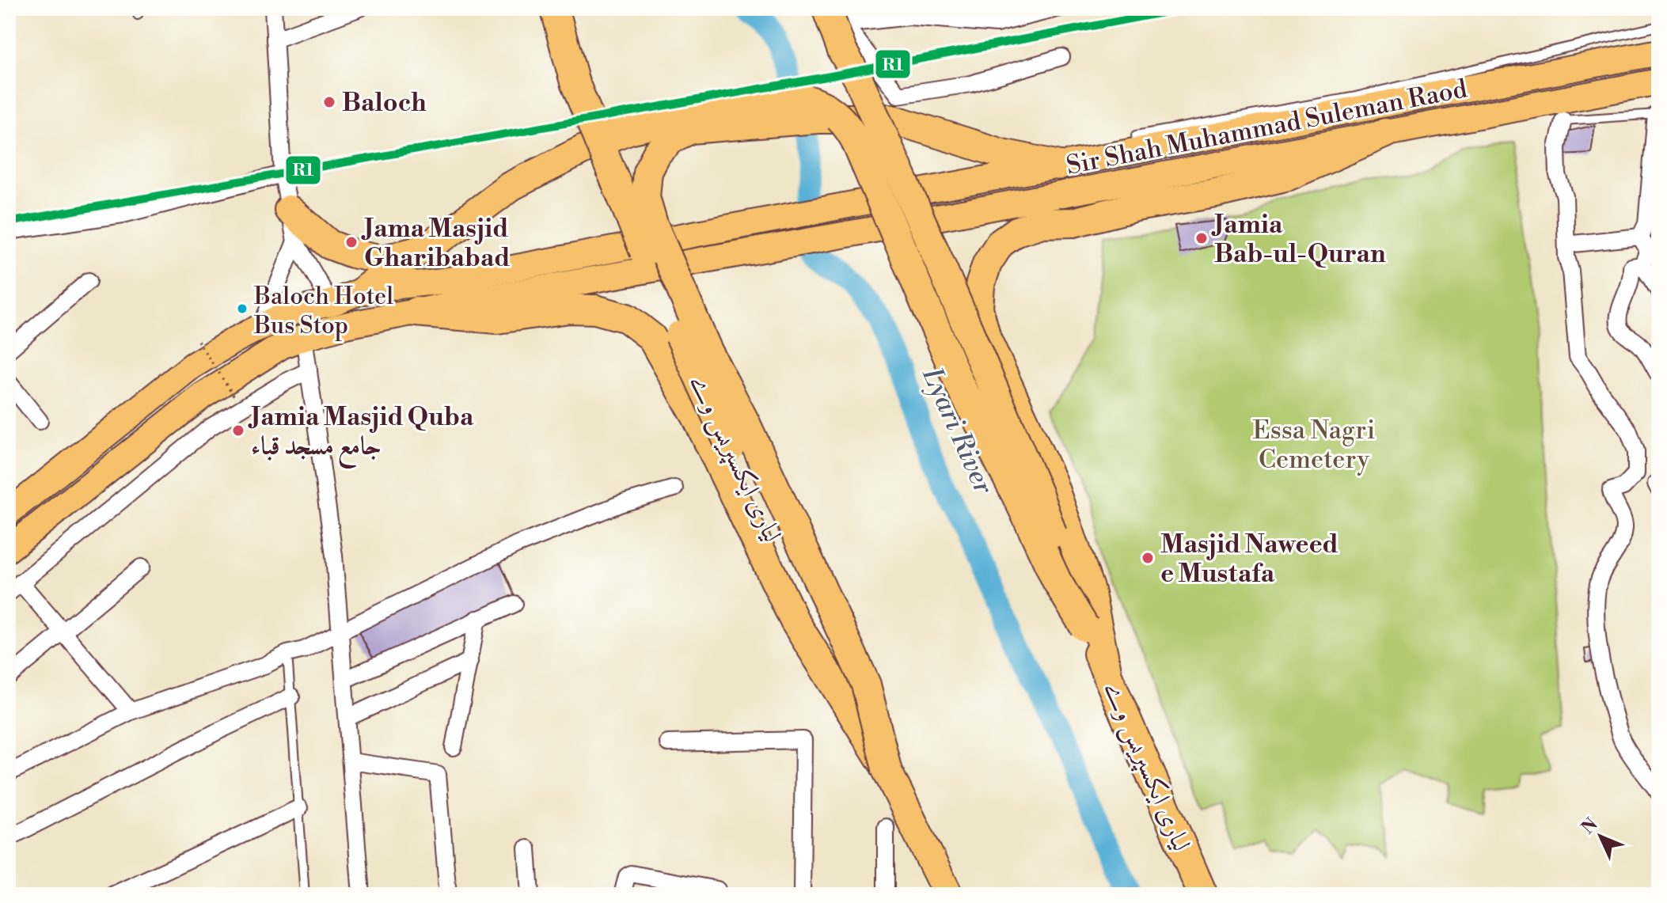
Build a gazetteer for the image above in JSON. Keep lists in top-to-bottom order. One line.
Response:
{"streets":{"highway":["Sir Shah Muhammad Suleman Raod","لیاری ایکسپریس وے"]},"water":["Lyari River"],"parks":["Essa Nagri Cemetery"],"places":["Baloch","Jamia Bab-ul-Quran","Jama Masjid Gharibabad","Baloch Hotel Bus Stop","Jamia Masjid Quba جامع مسجد قباء","Masjid Naweed e Mustafa"],"lines":["transit line R1"],"north":"top left"}
